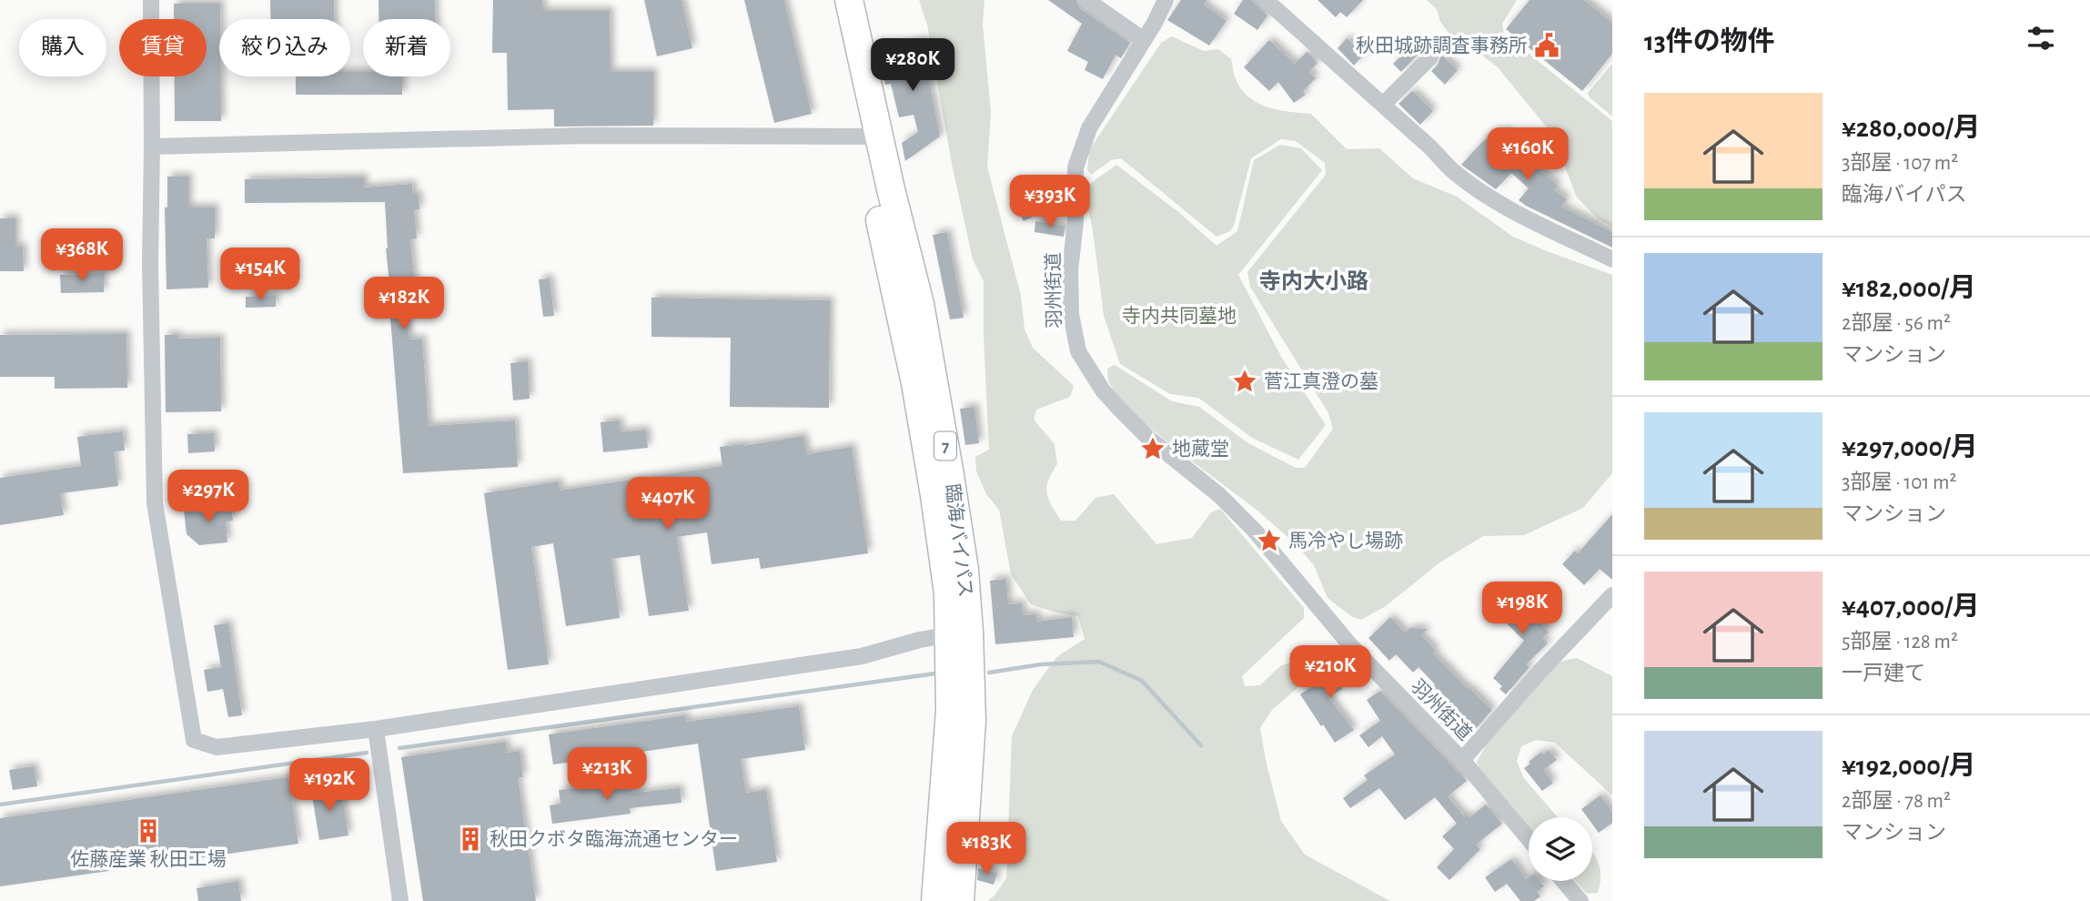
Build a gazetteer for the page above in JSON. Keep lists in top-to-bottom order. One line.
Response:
{"streets":{"highway":["7","臨海バイパス"],"street":["羽州街道"]},"districts":["寺内大小路"],"parks":["寺内共同墓地"],"places":{"public building":["秋田城跡調査事務所"],"place":["菅江真澄の墓","地蔵堂","馬冷やし場跡"],"building":["佐藤産業 秋田工場","秋田クボタ臨海流通センター"]},"page":{"heading":"13件の物件","chip":["購入","賃貸","絞り込み","新着"],"price":["¥280K","¥160K","¥393K","¥368K","¥154K","¥182K","¥297K","¥407K","¥198K","¥210K","¥213K","¥192K","¥183K"],"list":[{"name":"¥280,000/月","note":"3部屋 · 107 m² · 臨海バイパス"},{"name":"¥182,000/月","note":"2部屋 · 56 m² · マンション"},{"name":"¥297,000/月","note":"3部屋 · 101 m² · マンション"},{"name":"¥407,000/月","note":"5部屋 · 128 m² · 一戸建て"},{"name":"¥192,000/月","note":"2部屋 · 78 m² · マンション"}]}}
